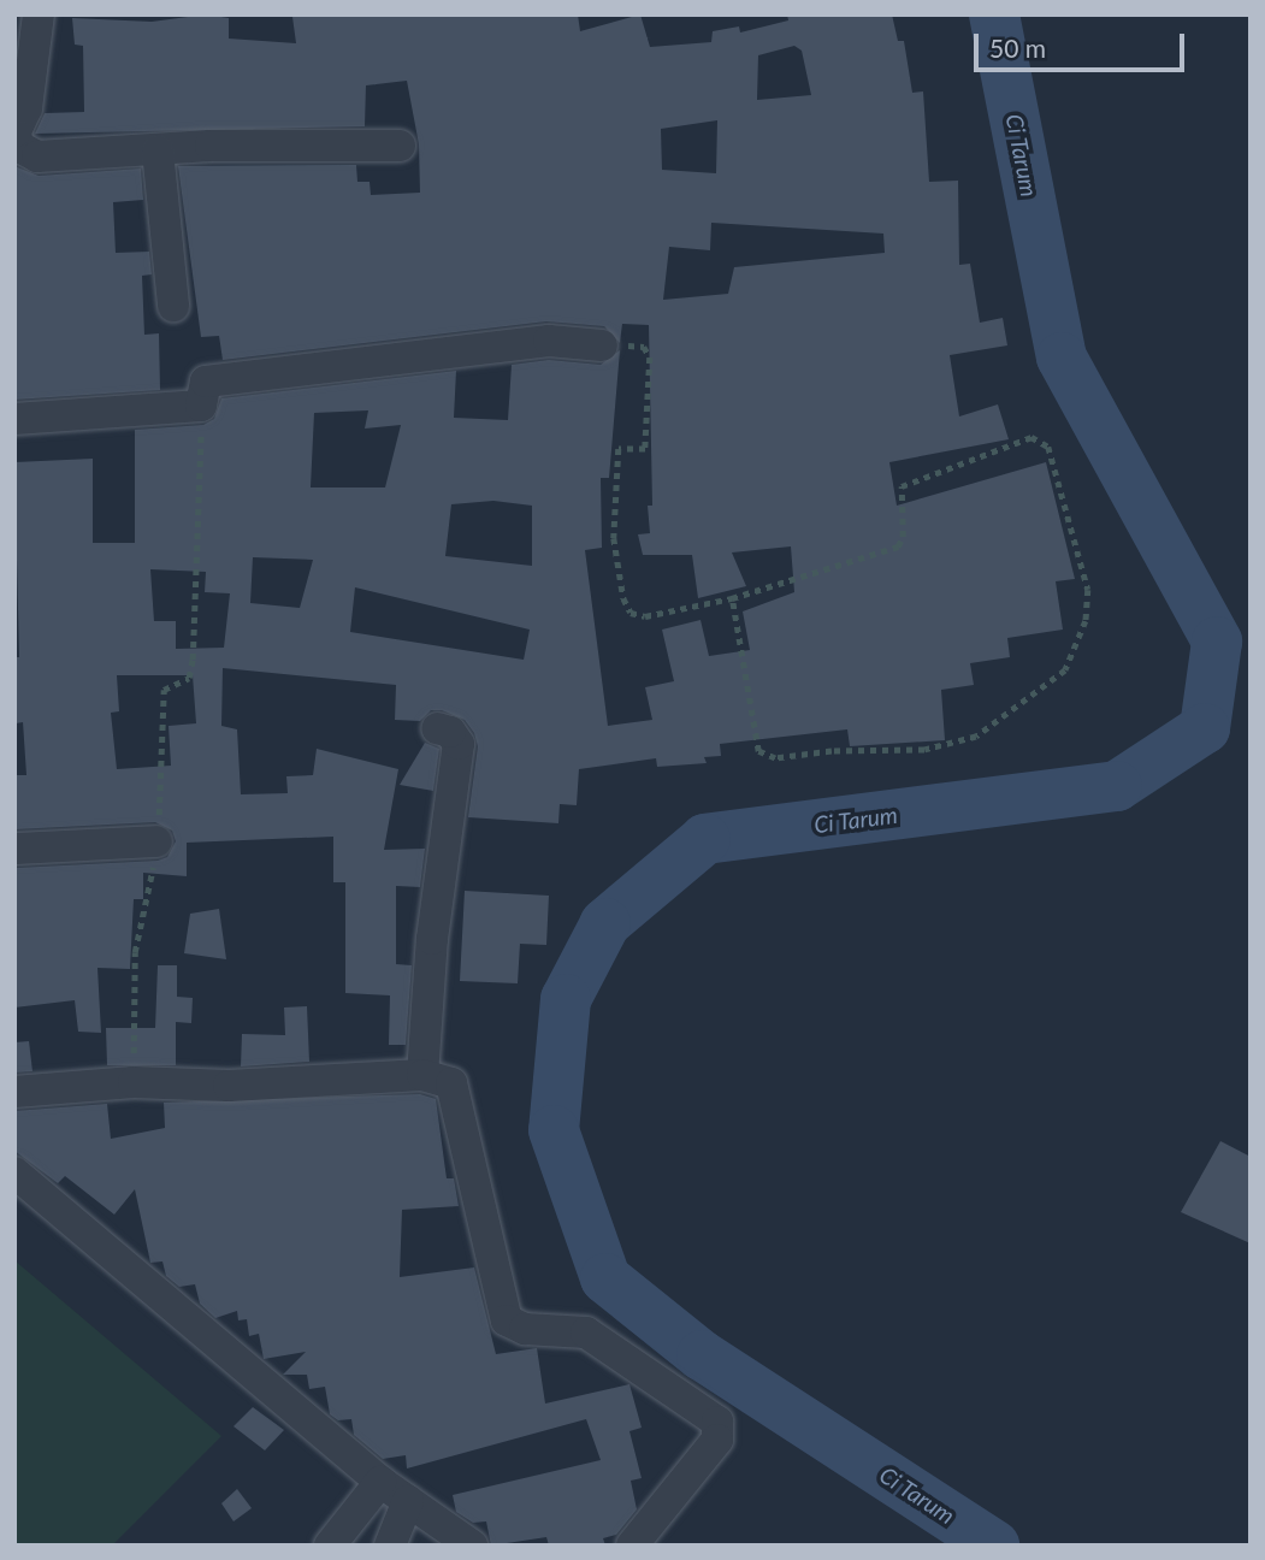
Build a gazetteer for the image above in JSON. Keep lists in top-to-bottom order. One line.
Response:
{"water":["Ci Tarum"],"scale_bar":"50 m"}
